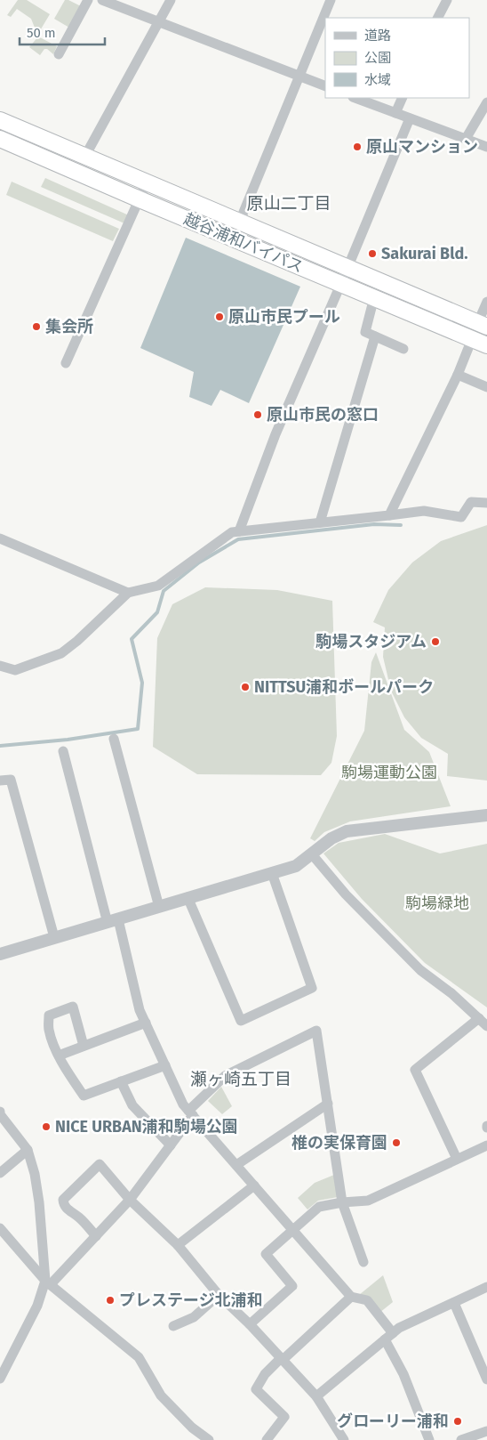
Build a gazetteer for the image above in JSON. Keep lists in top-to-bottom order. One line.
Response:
{"streets":{"highway":["越谷浦和バイパス"]},"districts":["原山二丁目","瀬ヶ崎五丁目"],"parks":["駒場運動公園","駒場緑地"],"places":["原山マンション","Sakurai Bld.","原山市民プール","集会所","原山市民の窓口","駒場スタジアム","NITTSU浦和ボールパーク","NICE URBAN浦和駒場公園","椎の実保育園","プレステージ北浦和","グローリー浦和"],"legend":["道路","公園","水域"],"scale_bar":"50 m"}
